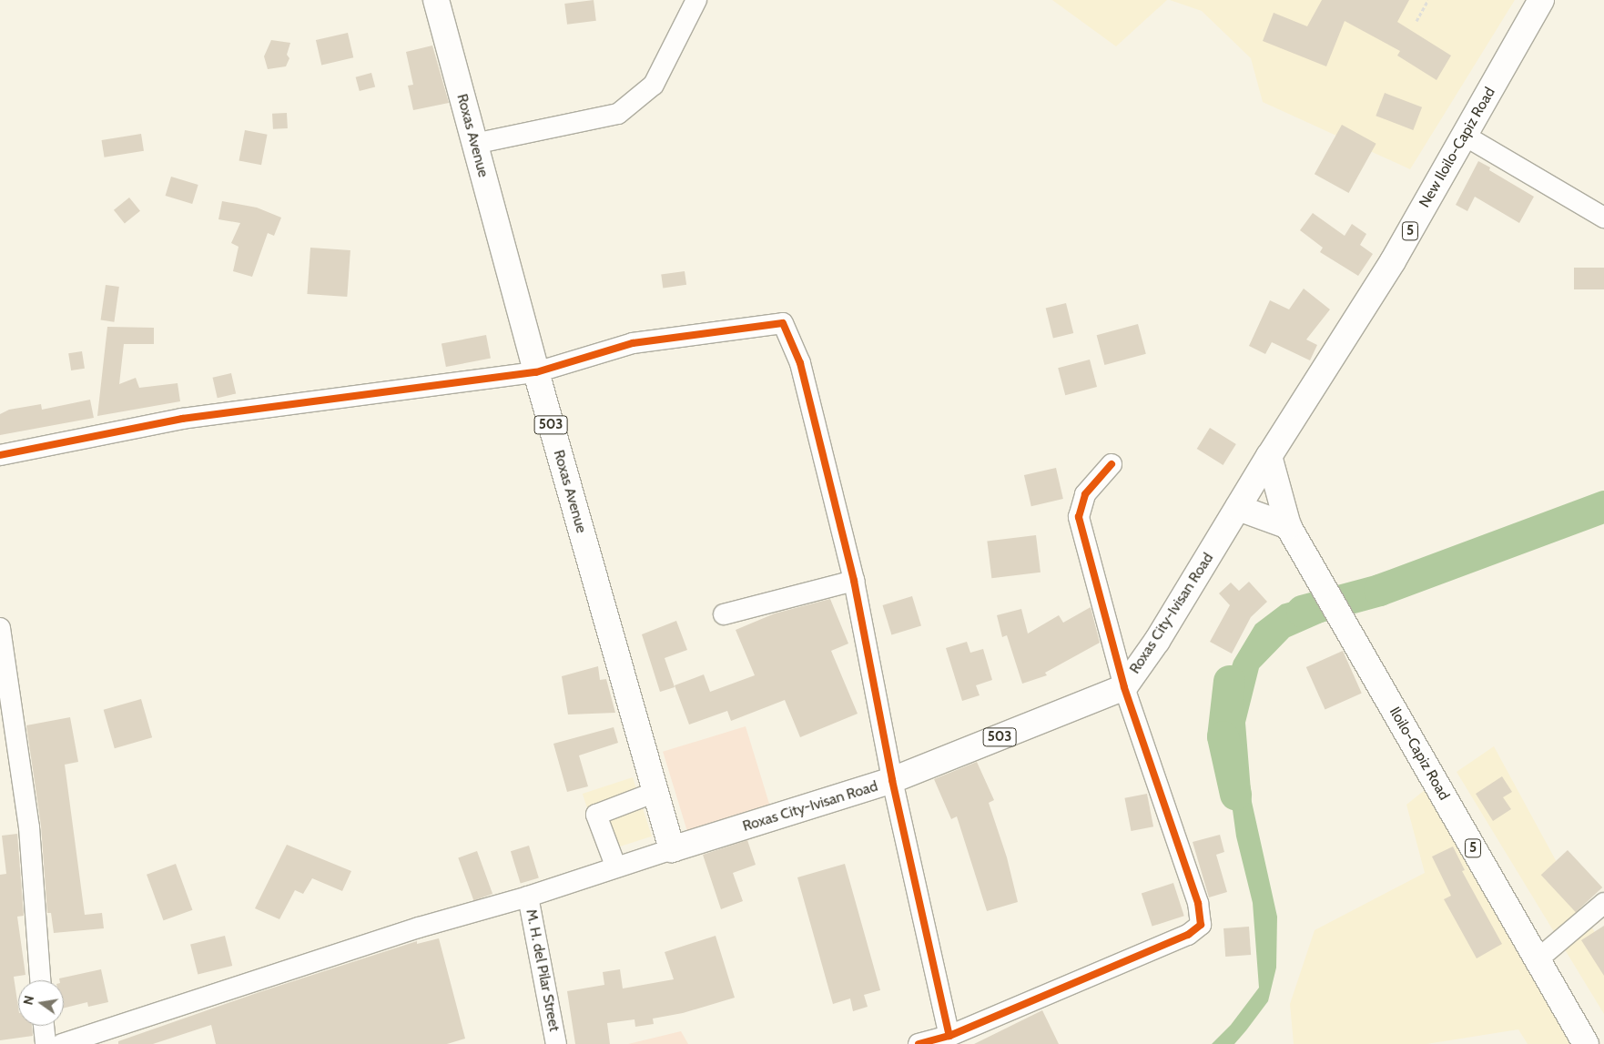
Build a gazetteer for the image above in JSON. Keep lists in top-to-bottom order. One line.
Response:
{"streets":{"main road":["Roxas Avenue","New Iloilo-Capiz Road","5","503","Roxas City-Ivisan Road","Iloilo-Capiz Road"],"street":["M. H. del Pilar Street"]},"crossings":[["Roxas Avenue","Roxas City-Ivisan Road"],["New Iloilo-Capiz Road","Roxas City-Ivisan Road"],["New Iloilo-Capiz Road","Iloilo-Capiz Road"],["Roxas City-Ivisan Road","Iloilo-Capiz Road"]],"north":"left"}
